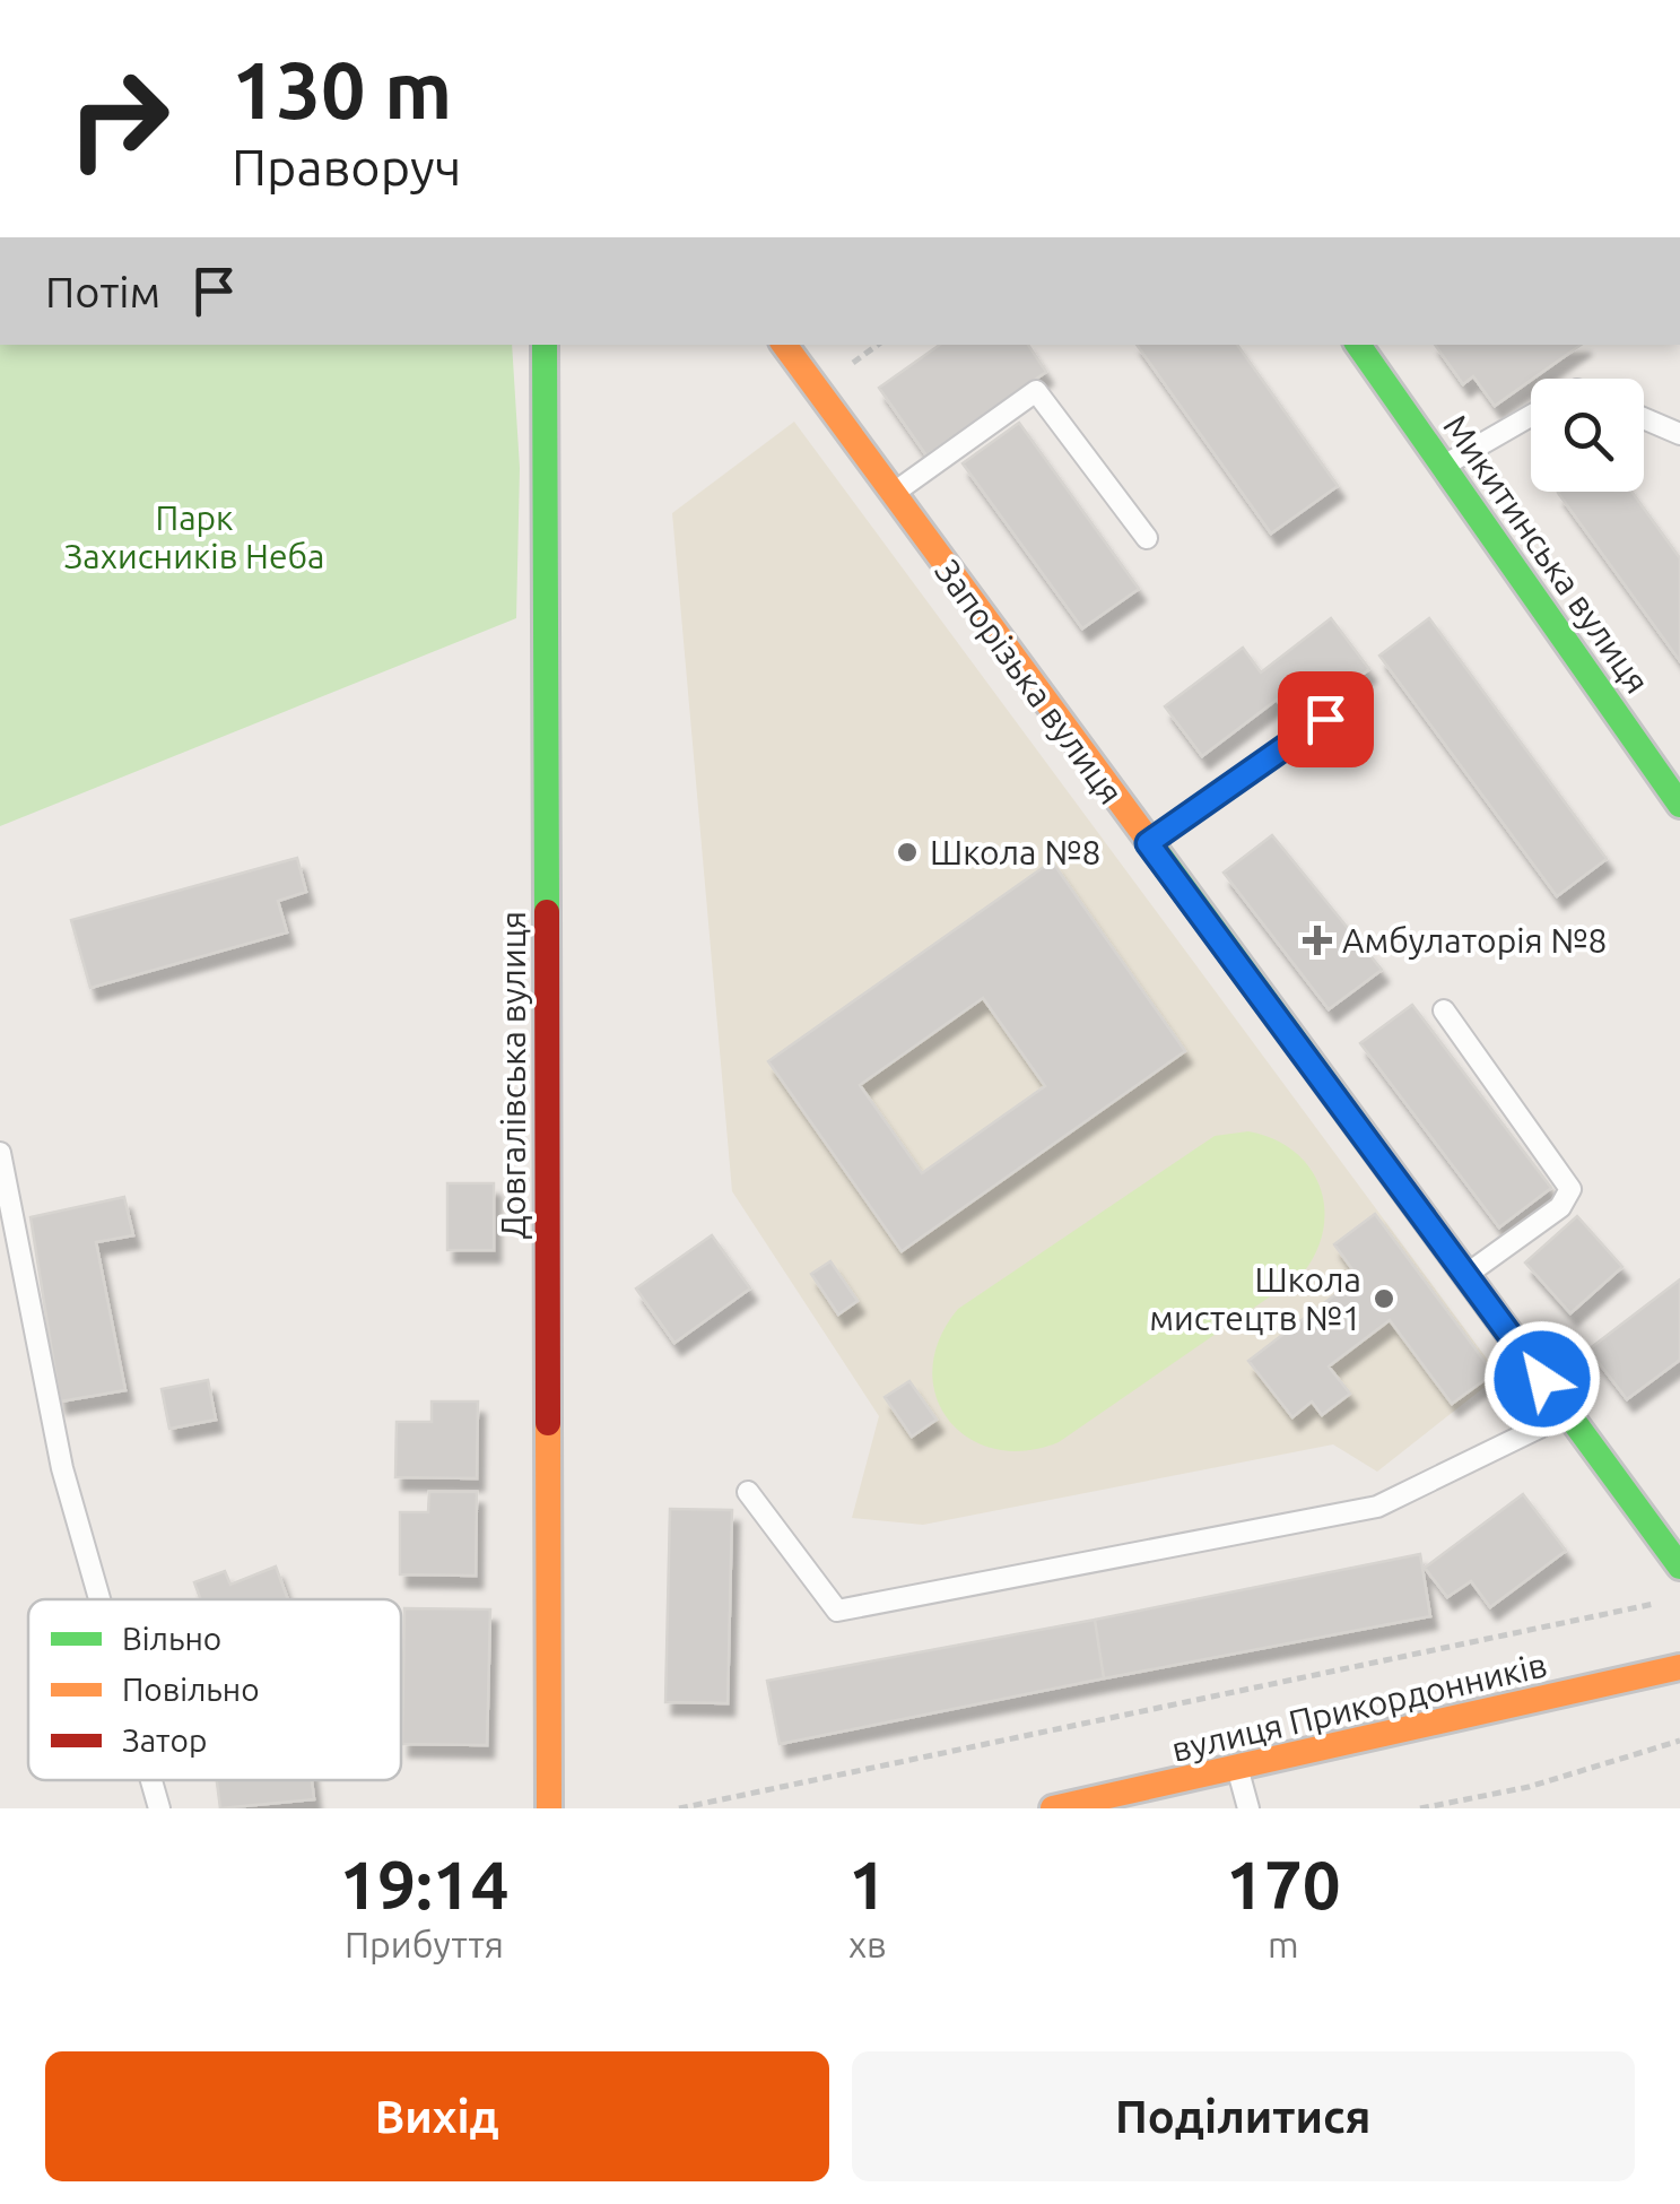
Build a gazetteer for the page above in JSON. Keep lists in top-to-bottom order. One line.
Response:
{"streets":{"main road":["Микитинська вулиця","Запорізька вулиця","Довгалівська вулиця","вулиця Прикордонників"]},"parks":["Парк Захисників Неба"],"places":{"other":["Школа №8","Школа мистецтв №1"],"health":["Амбулаторія №8"]},"legend":["Вільно","Повільно","Затор"],"page":{"turn":["130 m","Праворуч"],"then":"Потім","eta":["19:14","Прибуття","1","хв","170","m"],"buttons":["Вихід","Поділитися"]}}
